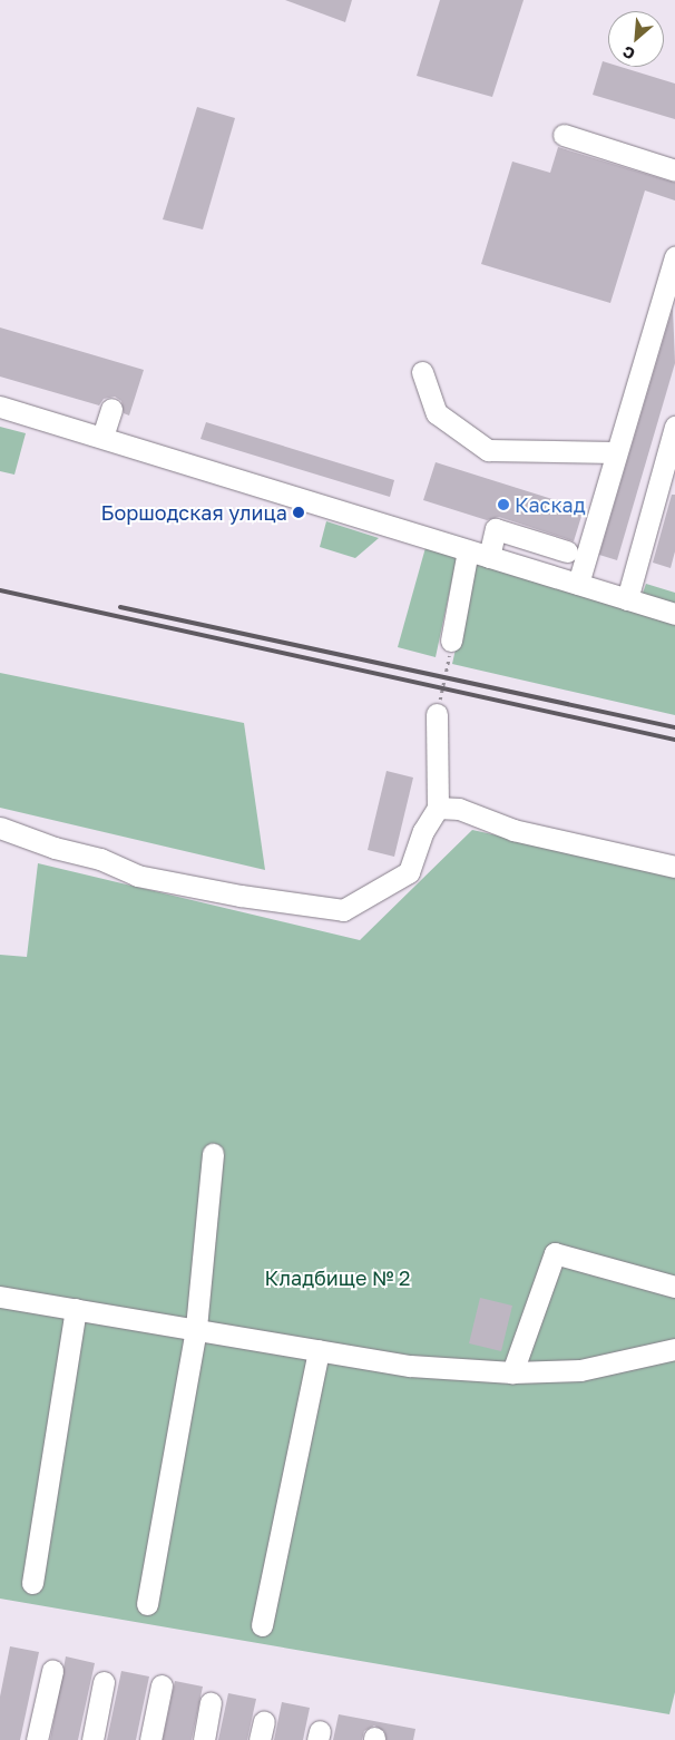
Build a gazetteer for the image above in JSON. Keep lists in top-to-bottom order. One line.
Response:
{"parks":["Кладбище № 2"],"places":["Каскад","Боршодская улица"],"north":"bottom left"}
